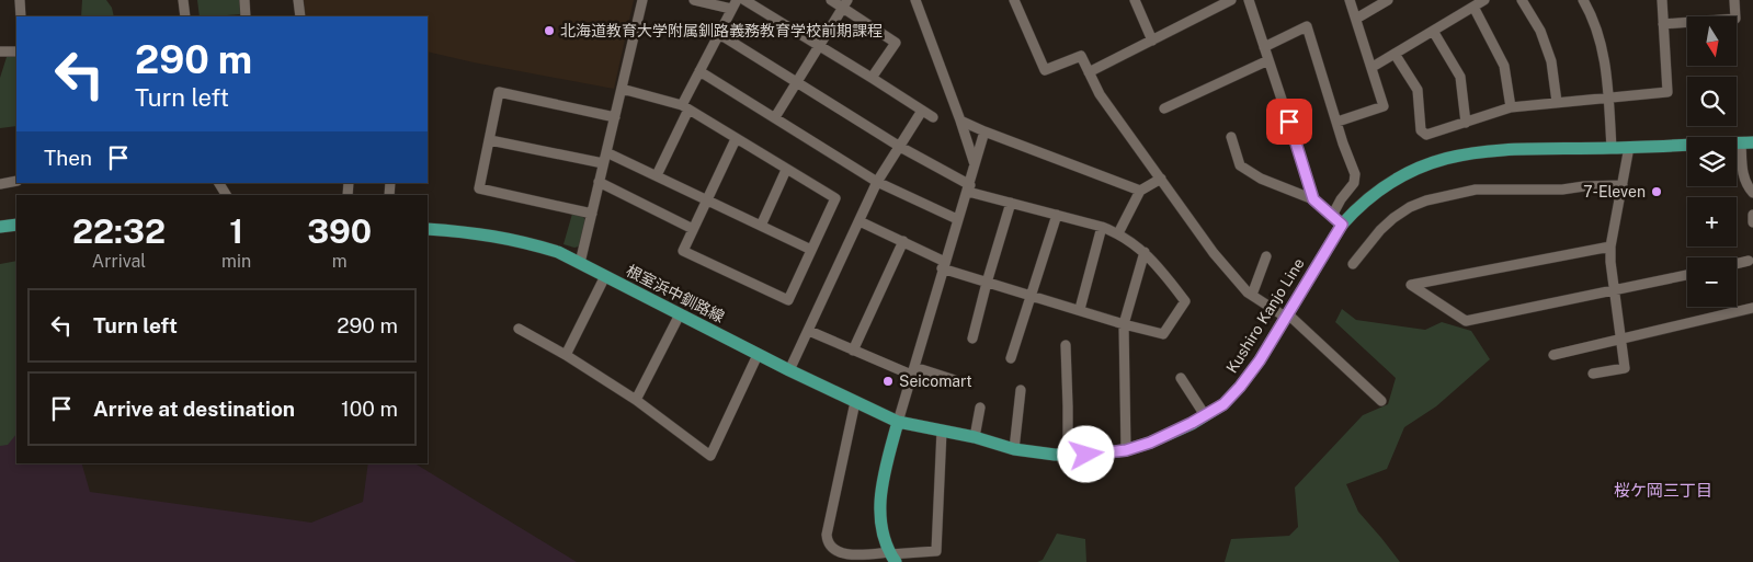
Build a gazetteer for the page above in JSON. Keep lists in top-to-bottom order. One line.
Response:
{"streets":{"main road":["根室浜中釧路線","Kushiro Kanjo Line"]},"crossings":[["根室浜中釧路線","Kushiro Kanjo Line"]],"districts":["桜ケ岡三丁目"],"places":["北海道教育大学附属釧路義務教育学校前期課程","7-Eleven","Seicomart"],"north":"bottom","page":{"map_buttons":["+","−"],"turn":["290 m","Turn left"],"then":"Then","eta":["22:32","Arrival","1","min","390","m"],"list":[{"name":"Turn left","value":"290 m"},{"name":"Arrive at destination","value":"100 m"}]}}
